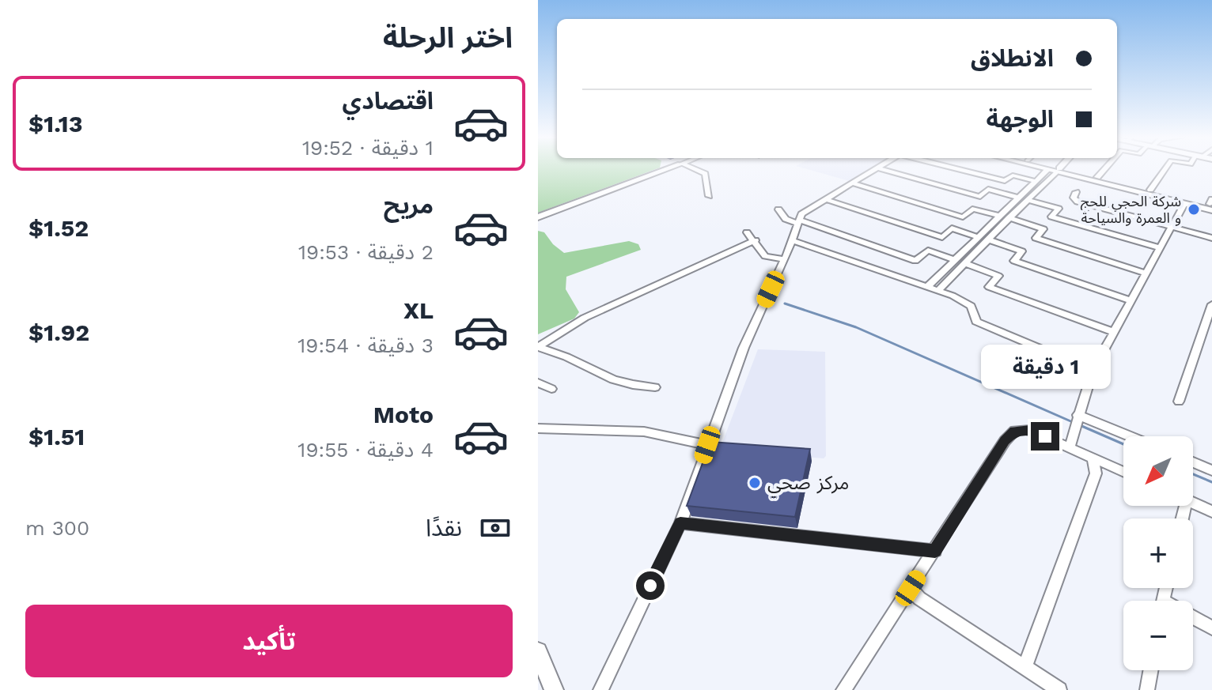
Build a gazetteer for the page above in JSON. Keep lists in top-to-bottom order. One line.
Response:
{"places":["شركة الحجي للحج و العمرة والسياحة","مركز صحي"],"north":"bottom left","page":{"heading":"اختر الرحلة","banner":["الانطلاق","الوجهة"],"list":[{"name":"اقتصادي","note":"1 دقيقة · 19:52","value":"$1.13"},{"name":"مريح","note":"2 دقيقة · 19:53","value":"$1.52"},{"name":"XL","note":"3 دقيقة · 19:54","value":"$1.92"},{"name":"Moto","note":"4 دقيقة · 19:55","value":"$1.51"}],"bubble":"1 دقيقة","map_buttons":["+","−"],"pay":["نقدًا","300 m"],"buttons":"تأكيد"}}
